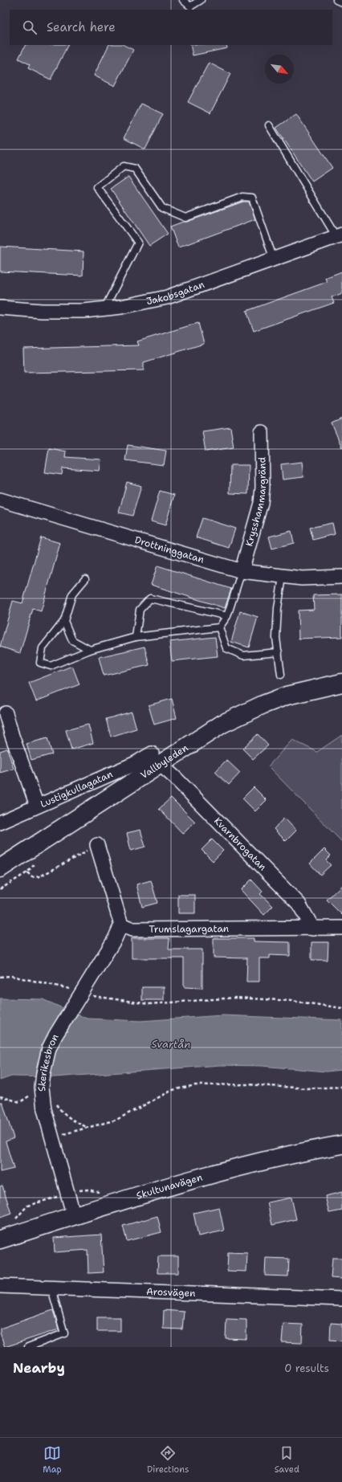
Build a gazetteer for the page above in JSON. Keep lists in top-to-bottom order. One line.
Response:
{"streets":{"main road":["Vallbyleden","Skultunavägen"],"street":["Jakobsgatan","Krysshammargränd","Drottninggatan","Lustigkullagatan","Kvarnbrogatan","Trumslagargatan","Skerikesbron","Arosvägen"]},"crossings":[["Krysshammargränd","Drottninggatan"],["Vallbyleden","Lustigkullagatan"],["Vallbyleden","Kvarnbrogatan"],["Lustigkullagatan","Kvarnbrogatan"],["Kvarnbrogatan","Trumslagargatan"],["Trumslagargatan","Skerikesbron"],["Skerikesbron","Skultunavägen"]],"water":["Svartån"],"north":"bottom right","page":{"search":"Search here","heading":["Nearby","0 results"],"nav":["Map","Directions","Saved"]}}
